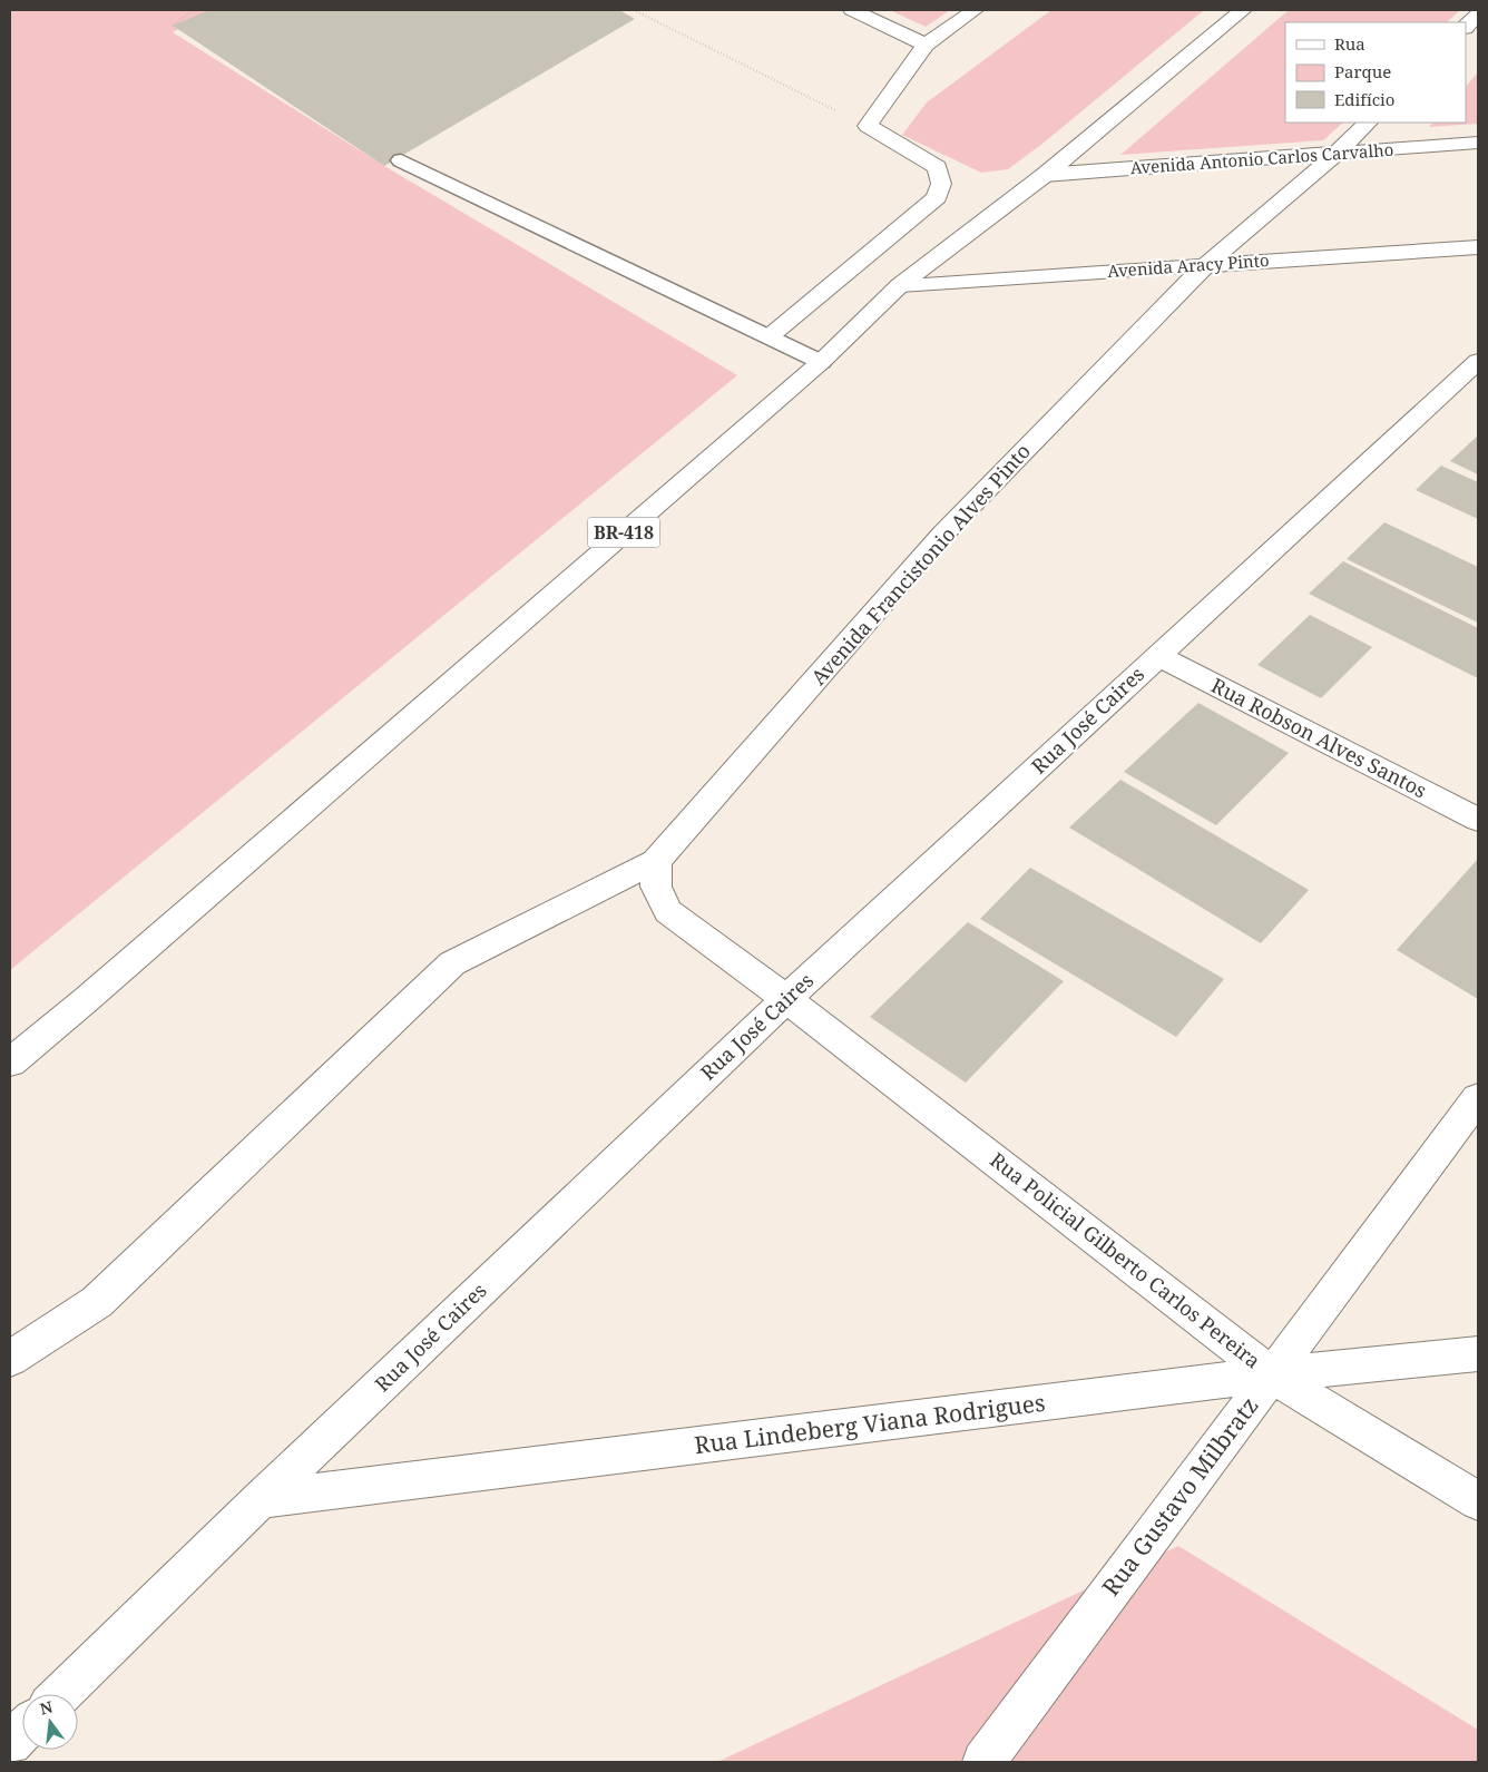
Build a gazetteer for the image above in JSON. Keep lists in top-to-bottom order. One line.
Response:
{"streets":{"street":["Avenida Antonio Carlos Carvalho","Avenida Aracy Pinto","BR-418","Avenida Francistonio Alves Pinto","Rua José Caires","Rua Robson Alves Santos","Rua Policial Gilberto Carlos Pereira","Rua Lindeberg Viana Rodrigues","Rua Gustavo Milbratz"]},"crossings":[["Avenida Antonio Carlos Carvalho","BR-418"],["Avenida Antonio Carlos Carvalho","Avenida Francistonio Alves Pinto"],["Avenida Aracy Pinto","BR-418"],["Avenida Aracy Pinto","Avenida Francistonio Alves Pinto"],["Rua José Caires","Rua Robson Alves Santos"],["Rua José Caires","Rua Policial Gilberto Carlos Pereira"],["Rua José Caires","Rua Lindeberg Viana Rodrigues"],["Rua Policial Gilberto Carlos Pereira","Rua Lindeberg Viana Rodrigues"],["Rua Policial Gilberto Carlos Pereira","Rua Gustavo Milbratz"],["Rua Lindeberg Viana Rodrigues","Rua Gustavo Milbratz"]],"legend":["Rua","Parque","Edifício"],"north":"top"}
